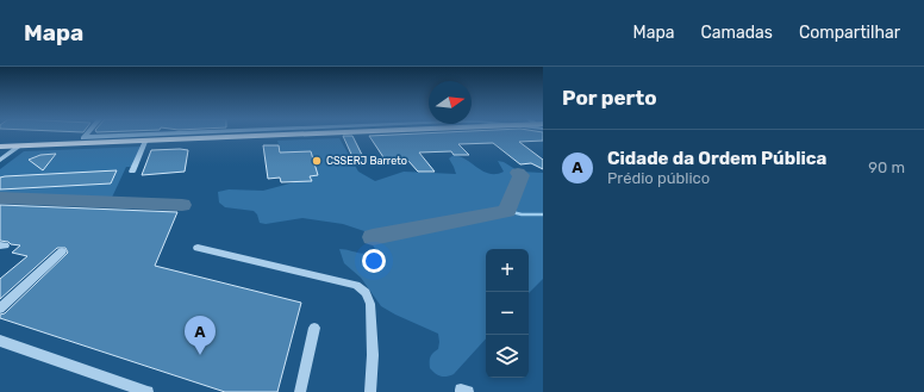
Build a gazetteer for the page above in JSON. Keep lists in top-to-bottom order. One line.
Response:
{"places":["CSSERJ Barreto"],"north":"right","page":{"header":"Mapa","nav":["Mapa","Camadas","Compartilhar"],"heading":"Por perto","list":[{"mark":"A","name":"Cidade da Ordem Pública","note":"Prédio público","value":"90 m"}],"map_buttons":["+","−"],"pins":"A"}}
